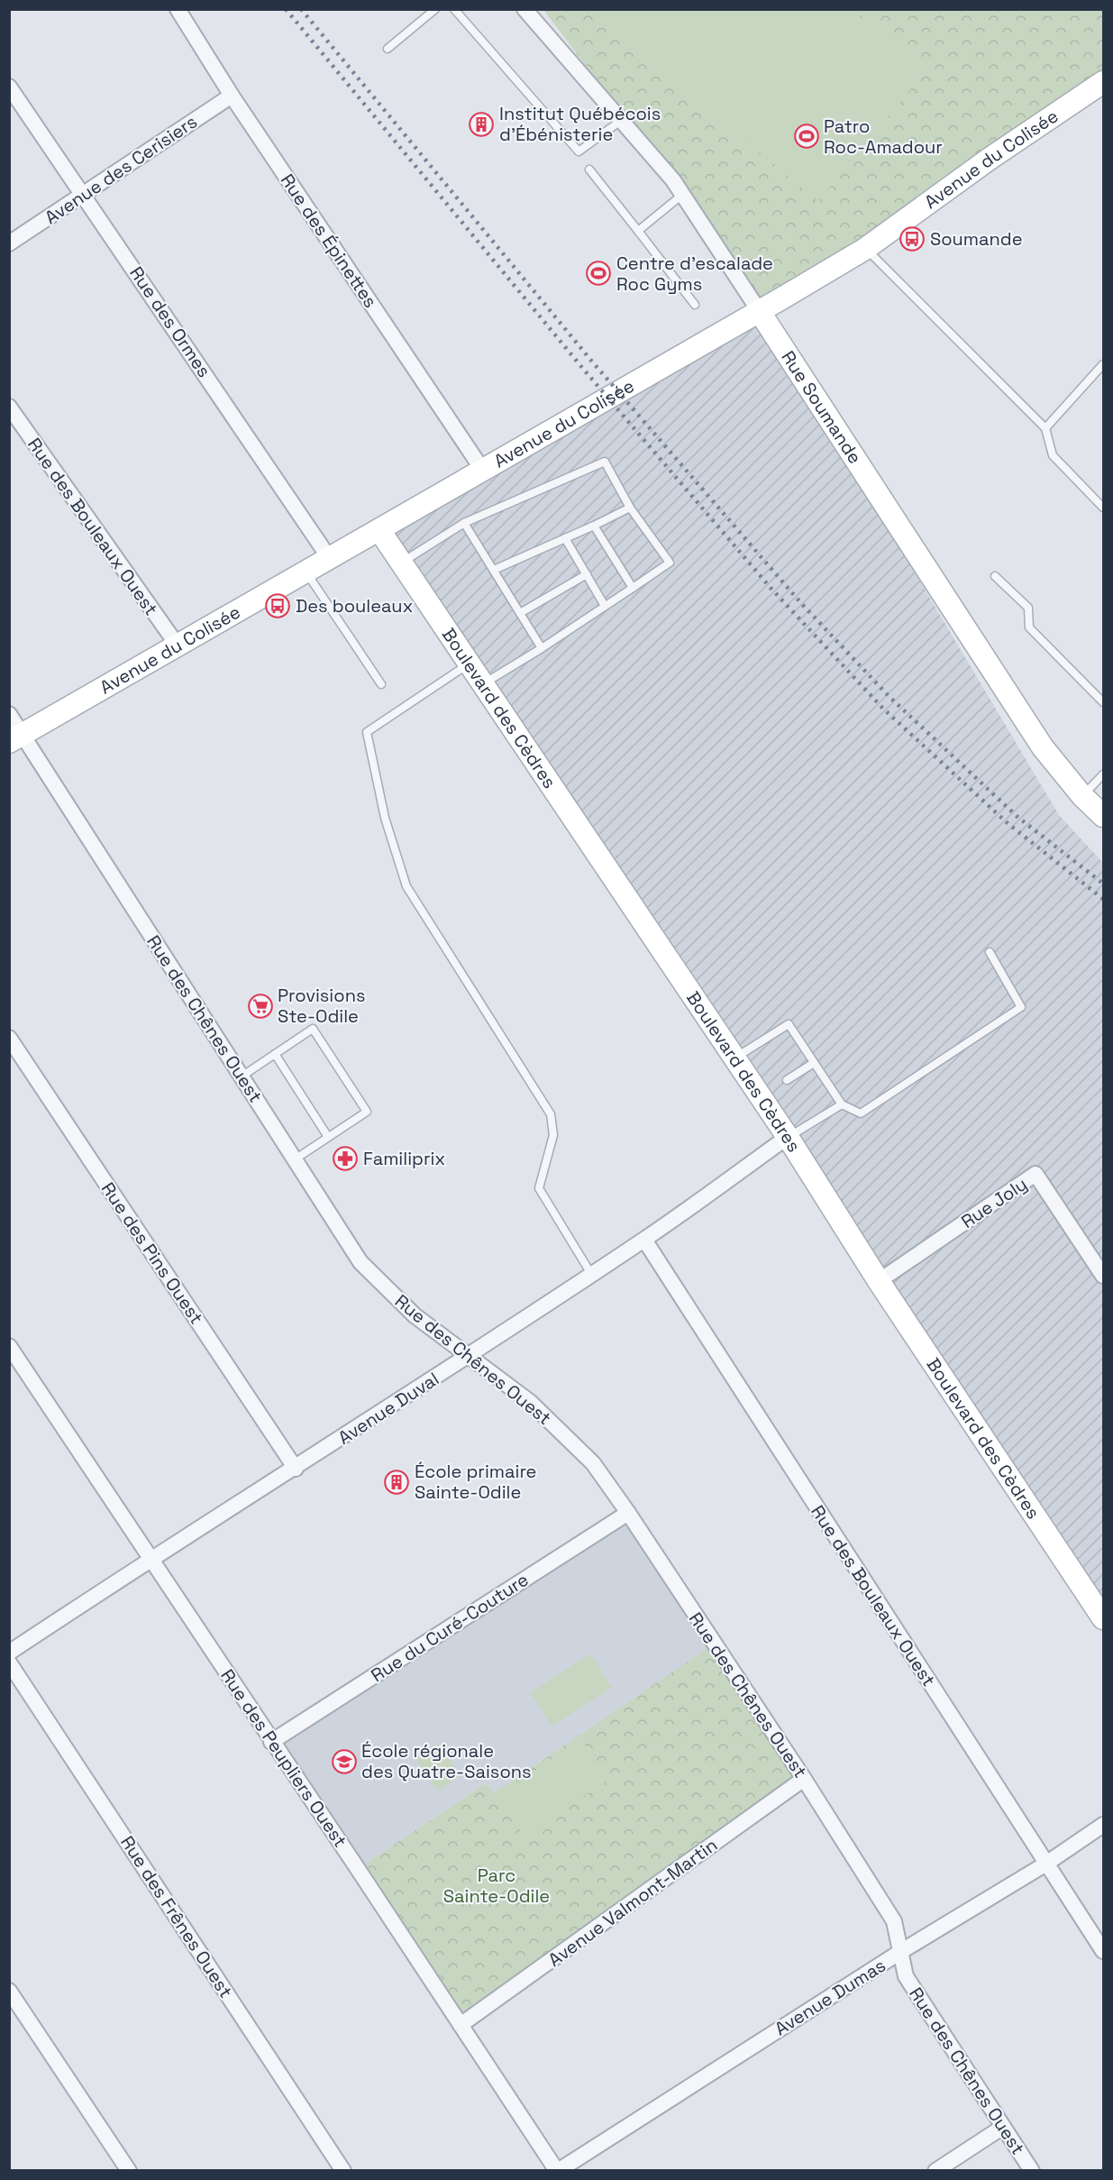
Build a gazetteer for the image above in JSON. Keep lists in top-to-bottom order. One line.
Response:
{"streets":{"street":["Avenue du Colisée","Avenue des Cerisiers","Rue des Épinettes","Rue des Ormes","Rue Soumande","Rue des Bouleaux Ouest","Boulevard des Cèdres","Rue des Chênes Ouest","Rue Joly","Rue des Pins Ouest","Avenue Duval","Rue du Curé-Couture","Rue des Peupliers Ouest","Avenue Valmont-Martin","Rue des Frênes Ouest","Avenue Dumas"]},"crossings":[["Avenue du Colisée","Rue des Épinettes"],["Avenue du Colisée","Rue des Ormes"],["Avenue du Colisée","Rue Soumande"],["Avenue du Colisée","Rue des Bouleaux Ouest"],["Avenue du Colisée","Boulevard des Cèdres"],["Avenue du Colisée","Rue des Chênes Ouest"],["Avenue des Cerisiers","Rue des Épinettes"],["Avenue des Cerisiers","Rue des Ormes"],["Rue des Bouleaux Ouest","Avenue Duval"],["Rue des Bouleaux Ouest","Avenue Dumas"],["Boulevard des Cèdres","Rue Joly"],["Boulevard des Cèdres","Avenue Duval"],["Rue des Chênes Ouest","Avenue Duval"],["Rue des Chênes Ouest","Rue du Curé-Couture"],["Rue des Chênes Ouest","Avenue Valmont-Martin"],["Rue des Chênes Ouest","Avenue Dumas"],["Rue des Pins Ouest","Avenue Duval"],["Avenue Duval","Rue des Peupliers Ouest"],["Rue du Curé-Couture","Rue des Peupliers Ouest"],["Rue des Peupliers Ouest","Avenue Valmont-Martin"],["Rue des Peupliers Ouest","Avenue Dumas"]],"parks":["Parc Sainte-Odile"],"places":{"building":["Institut Québécois d'Ébénisterie","École primaire Sainte-Odile"],"sports":["Patro Roc-Amadour","Centre d'escalade Roc Gyms"],"bus stop":["Soumande","Des bouleaux"],"supermarket":["Provisions Ste-Odile"],"pharmacy":["Familiprix"],"school or university":["École régionale des Quatre-Saisons"]}}
